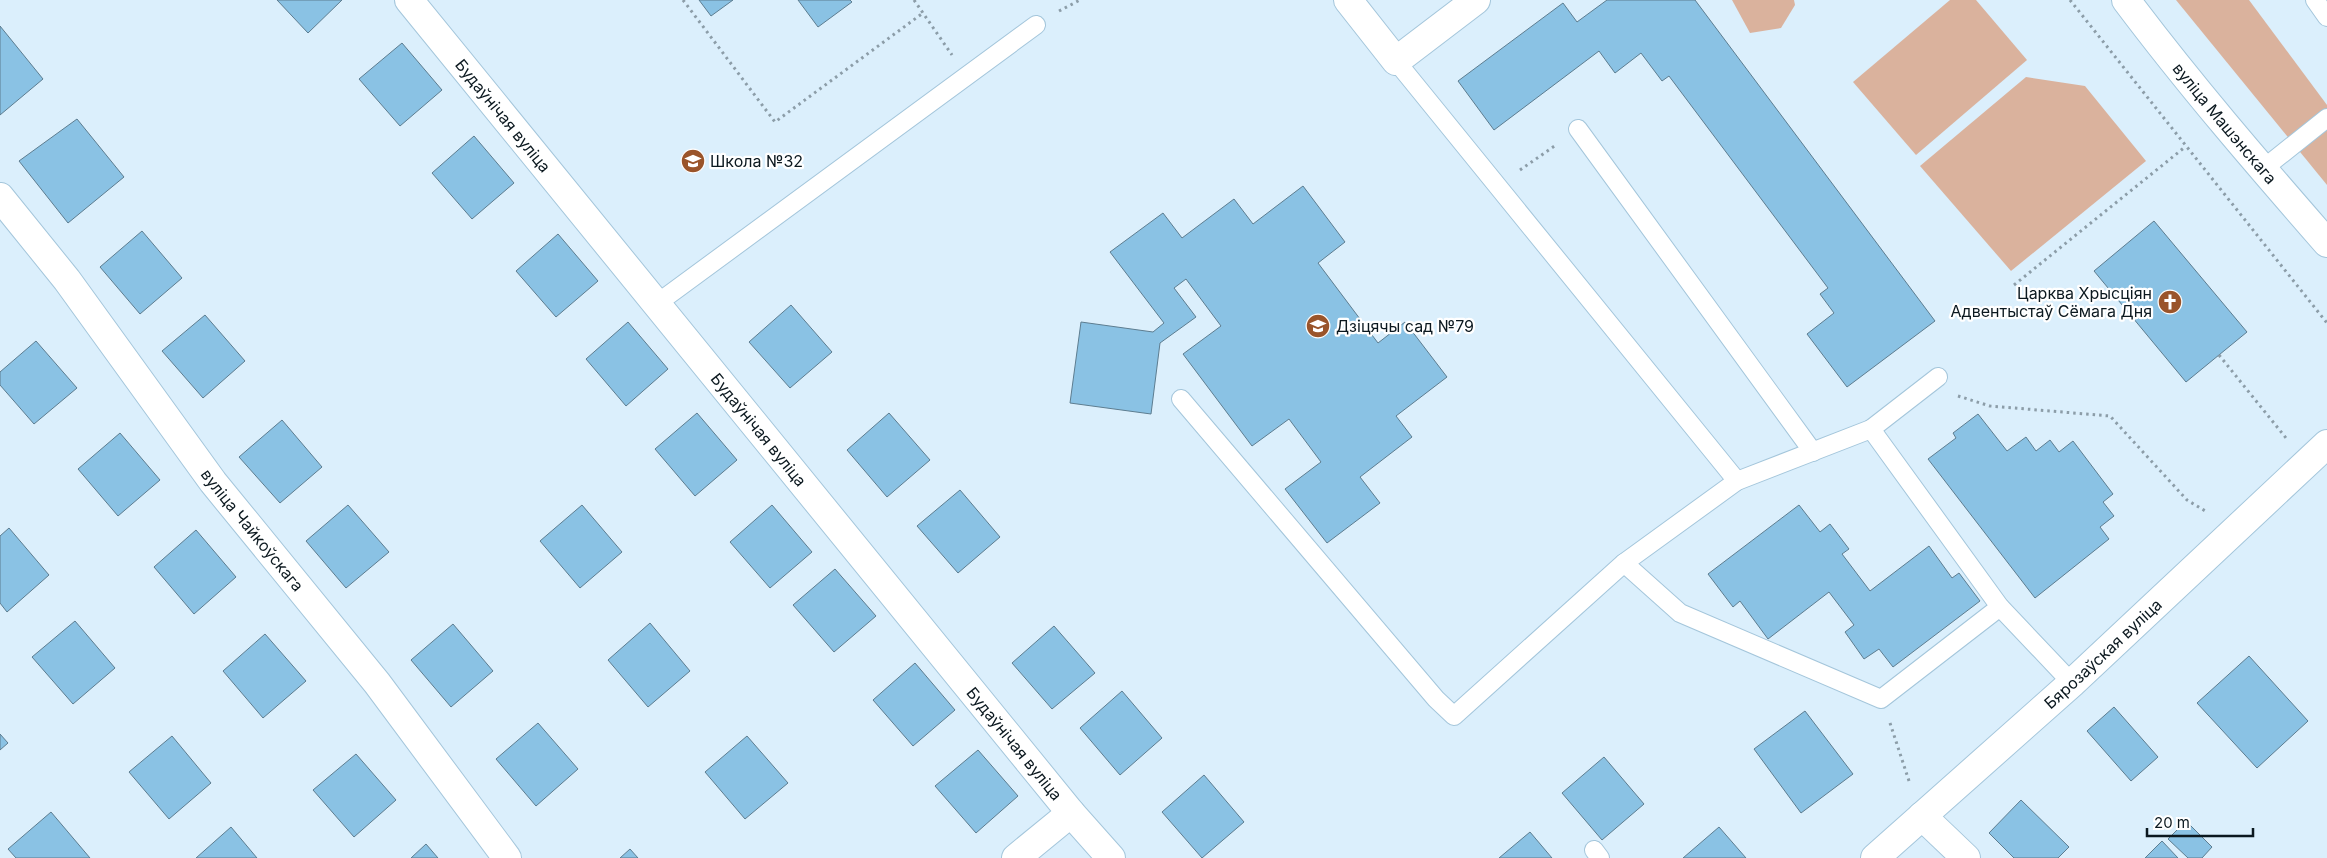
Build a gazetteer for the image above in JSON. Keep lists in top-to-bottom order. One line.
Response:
{"streets":{"street":["Будаўнічая вуліца","вуліца Машэнскага","вуліца Чайкоўскага","Бярозаўская вуліца"]},"places":{"school or university":["Школа №32","Дзіцячы сад №79"],"church":["Царква Хрысціян Адвентыстаў Сёмага Дня"]},"scale_bar":"20 m"}
